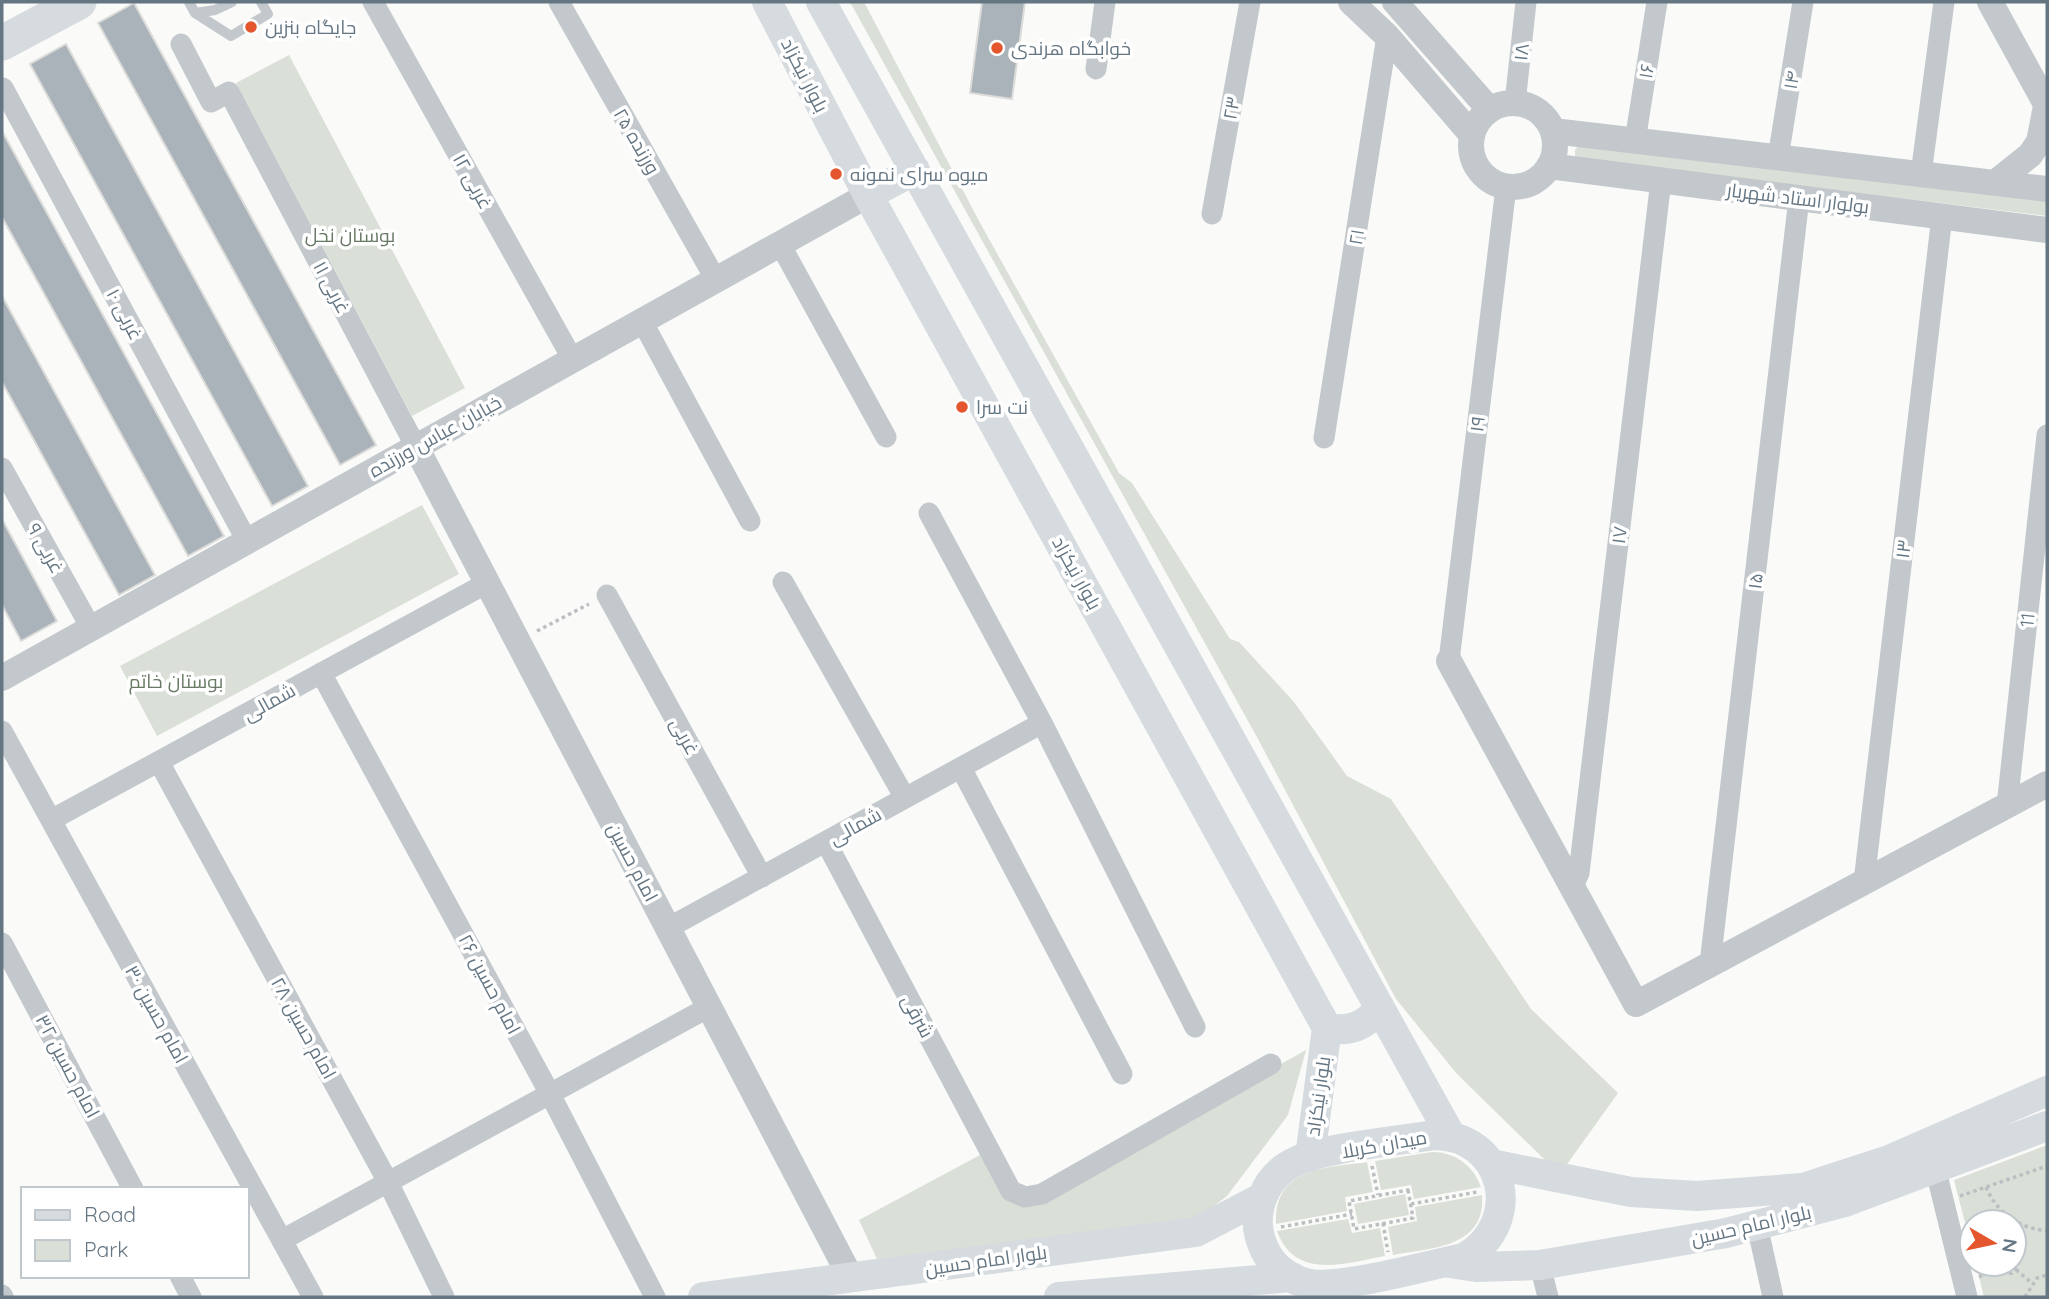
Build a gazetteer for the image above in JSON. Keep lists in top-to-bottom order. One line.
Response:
{"streets":{"main road":["بلوار نیکزاد","میدان کربلا","بلوار امام حسین"],"street":["۱۸","۱۶","۱۴","۲۳","ورزنده ۲۵","غربی ۱۲","بولوار استاد شهریار","۲۱","غربی ۱۱","غربی ۱۰","۱۹","خیابان عباس ورزنده","۱۷","غربی ۹","۱۳","۱۵","11","شمالی","غربی","امام حسین","امام حسین ۲۶","امام حسین ۳۰","شرقی","امام حسین ۲۸","امام حسین ۳۲"]},"crossings":[["۱۸","بولوار استاد شهریار"],["۱۸","۱۹"],["۱۶","بولوار استاد شهریار"],["بلوار نیکزاد","خیابان عباس ورزنده"],["بلوار نیکزاد","میدان کربلا"],["۱۴","بولوار استاد شهریار"],["ورزنده ۲۵","خیابان عباس ورزنده"],["غربی ۱۲","خیابان عباس ورزنده"],["بولوار استاد شهریار","۱۹"],["بولوار استاد شهریار","۱۷"],["بولوار استاد شهریار","۱۳"],["بولوار استاد شهریار","۱۵"],["غربی ۱۱","خیابان عباس ورزنده"],["غربی ۱۱","امام حسین"],["غربی ۱۰","خیابان عباس ورزنده"],["خیابان عباس ورزنده","غربی ۹"],["خیابان عباس ورزنده","امام حسین"],["شمالی","غربی"],["شمالی","امام حسین"],["شمالی","امام حسین ۲۶"],["شمالی","امام حسین ۳۰"],["شمالی","شرقی"],["شمالی","امام حسین ۲۸"],["امام حسین","بلوار امام حسین"],["میدان کربلا","بلوار امام حسین"]],"parks":["بوستان نخل","بوستان خاتم"],"places":["جایگاه بنزین","خوابگاه هرندی","میوه سرای نمونه","نت سرا"],"legend":["Road","Park"],"north":"right"}
